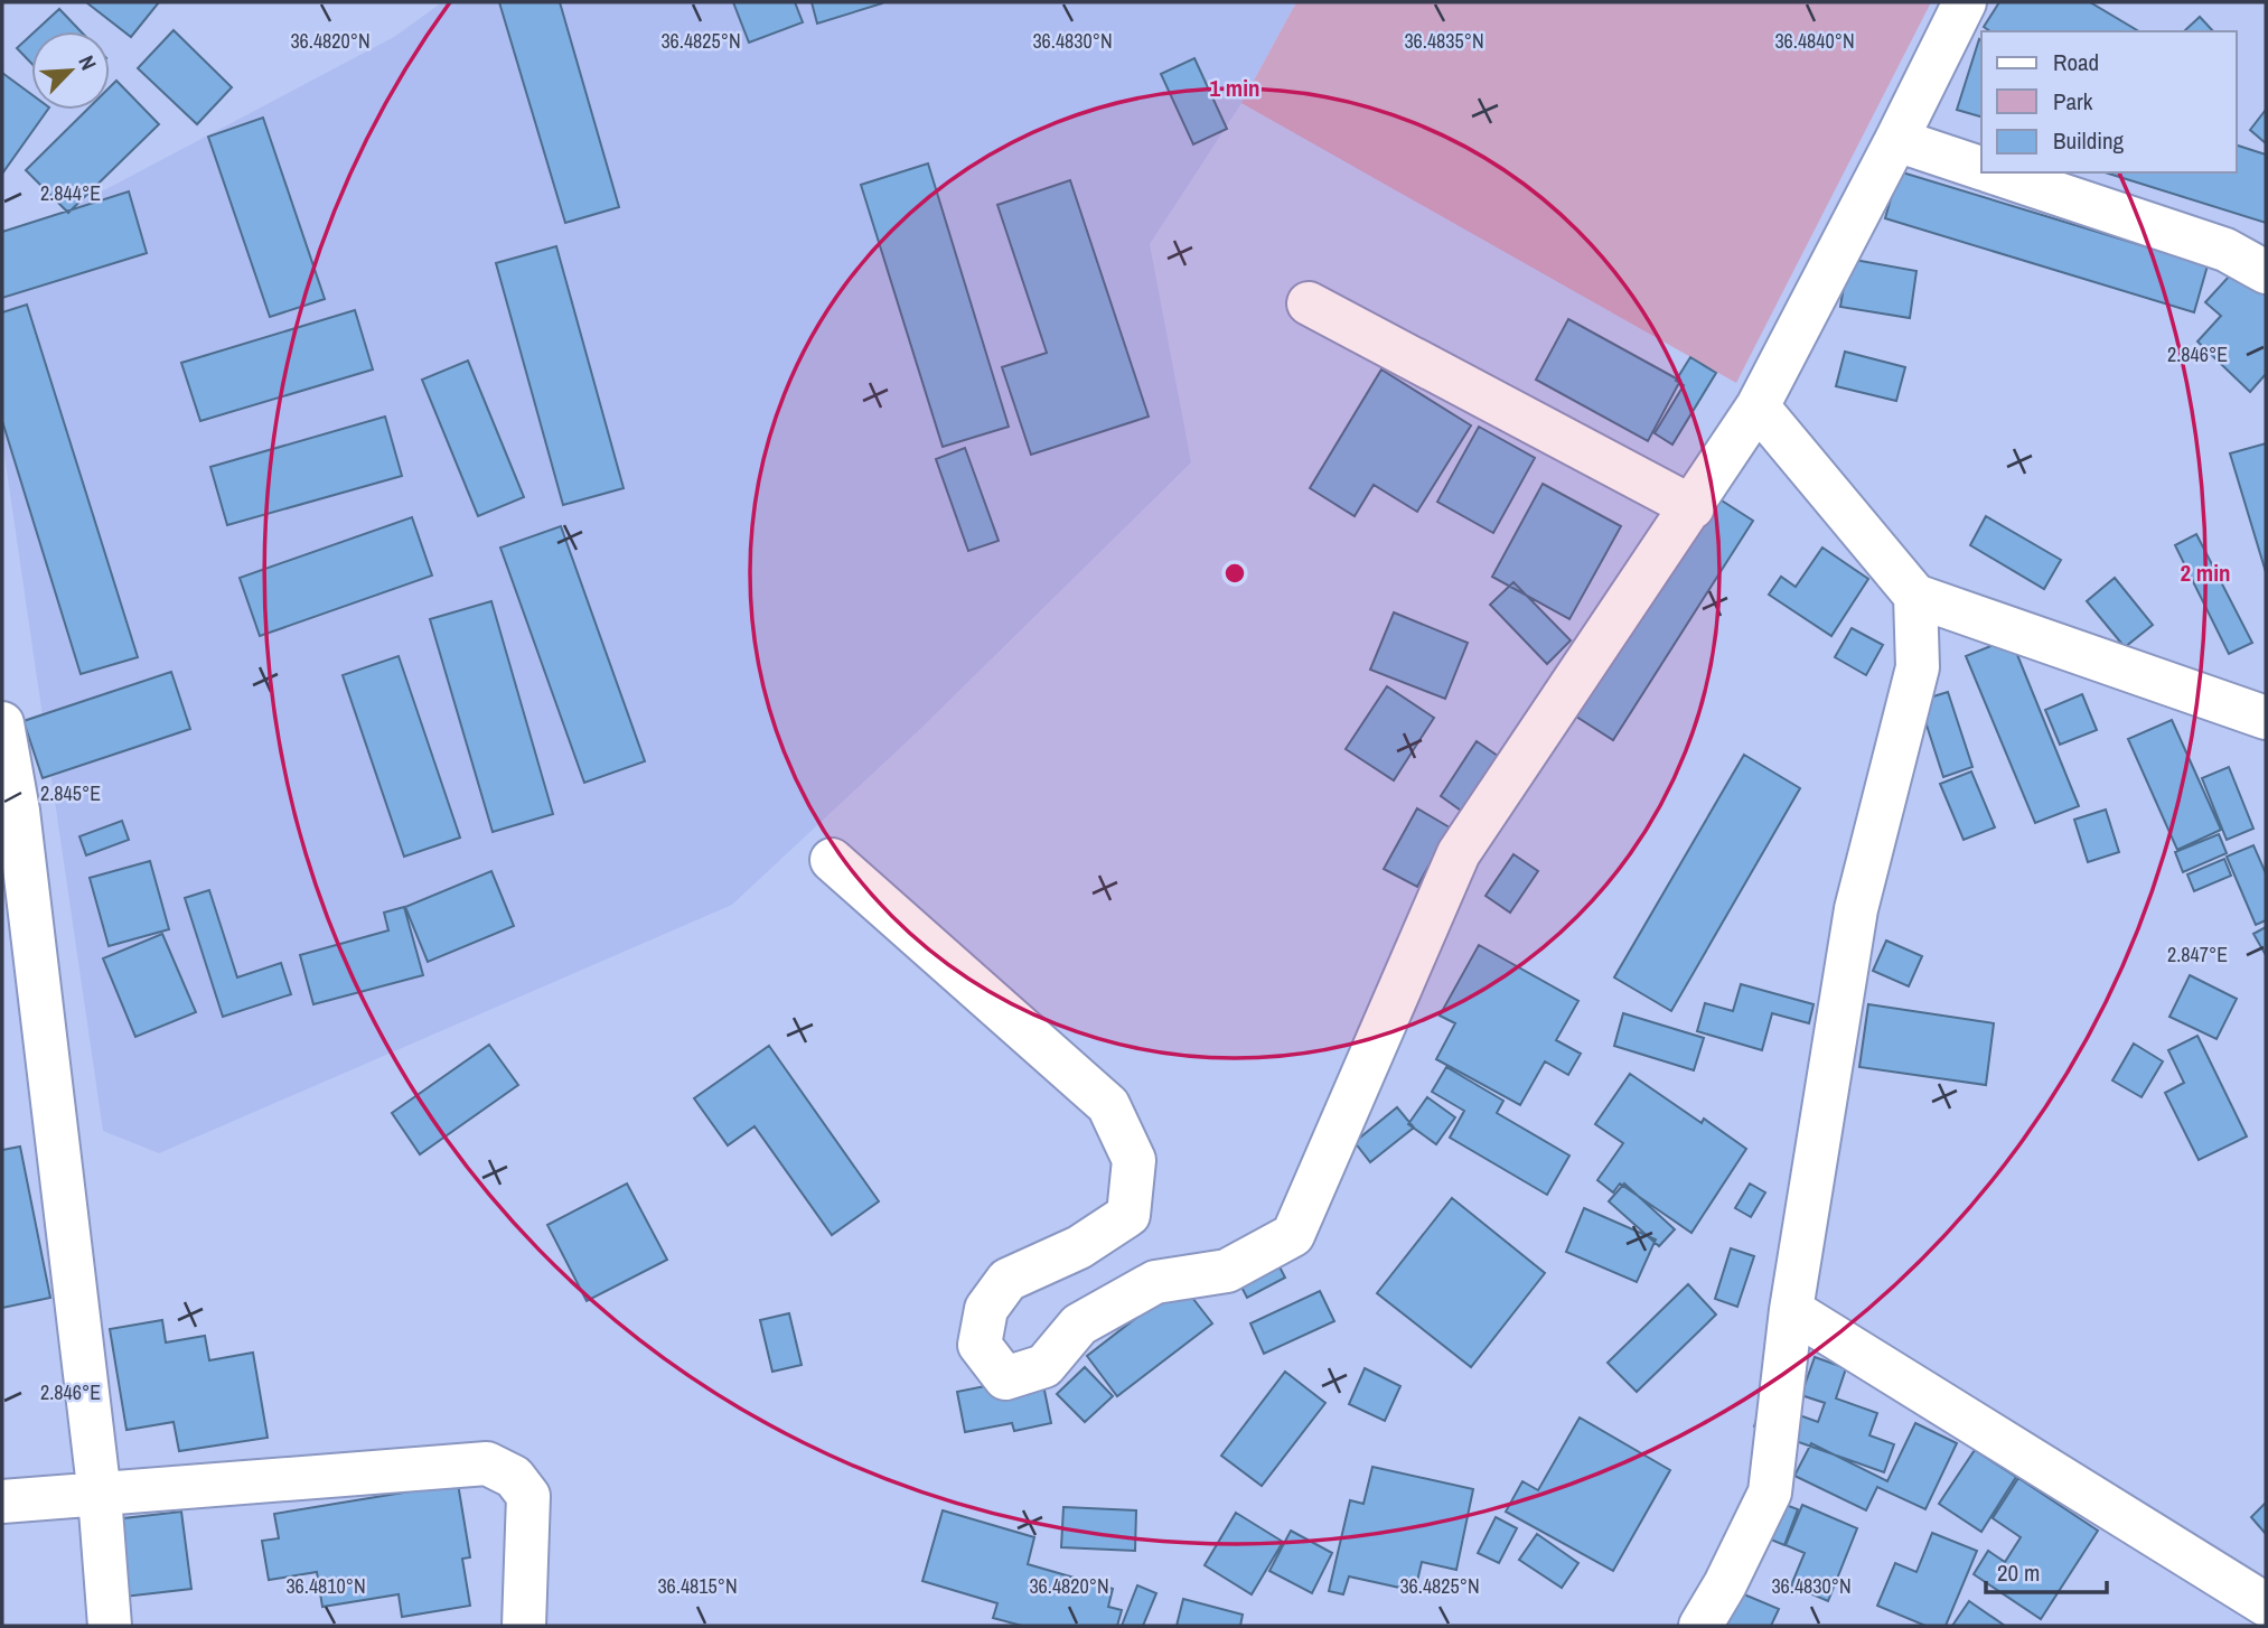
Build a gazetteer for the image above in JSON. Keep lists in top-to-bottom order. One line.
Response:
{"legend":["Road","Park","Building"],"scale_bar":"20 m","north":"top right","coordinates":["36.4820°N","36.4825°N","36.4830°N","36.4835°N","36.4840°N","2.844°E","2.846°E","2.845°E","2.847°E","36.4810°N","36.4815°N"],"rings":["1 min","2 min"]}
